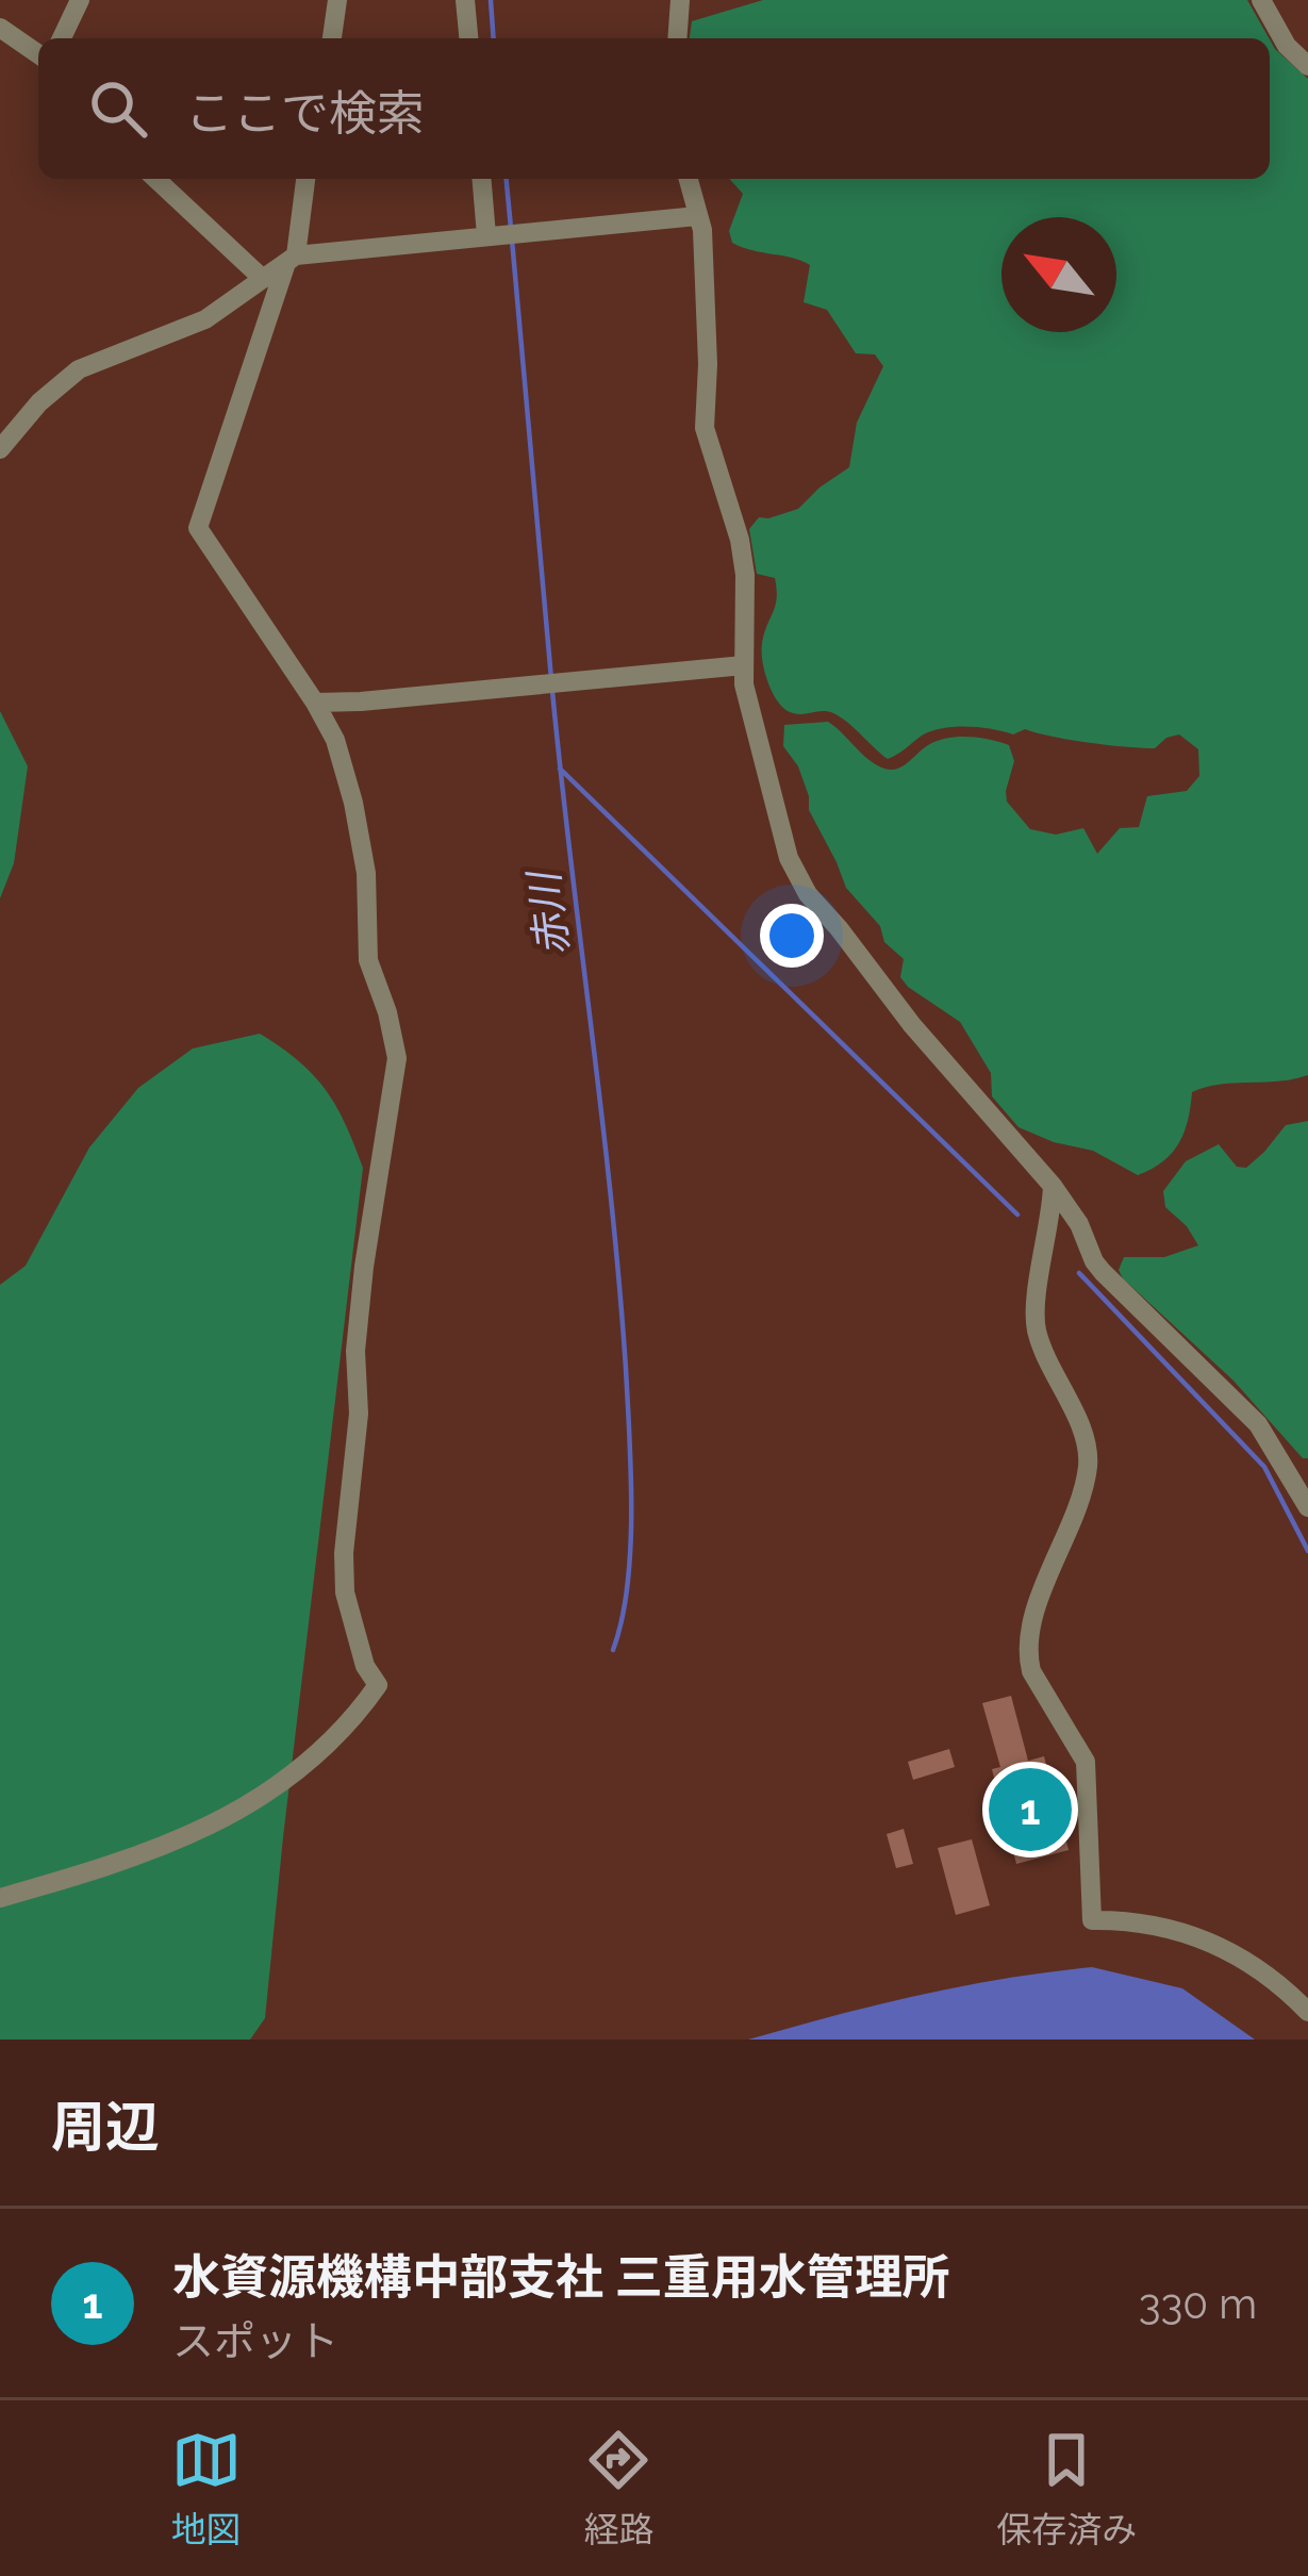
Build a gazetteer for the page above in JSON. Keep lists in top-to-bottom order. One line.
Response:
{"water":["赤川"],"north":"top left","page":{"search":"ここで検索","pins":"1","heading":"周辺","list":[{"mark":"1","name":"水資源機構中部支社 三重用水管理所","note":"スポット","value":"330 m"}],"nav":["地図","経路","保存済み"]}}
